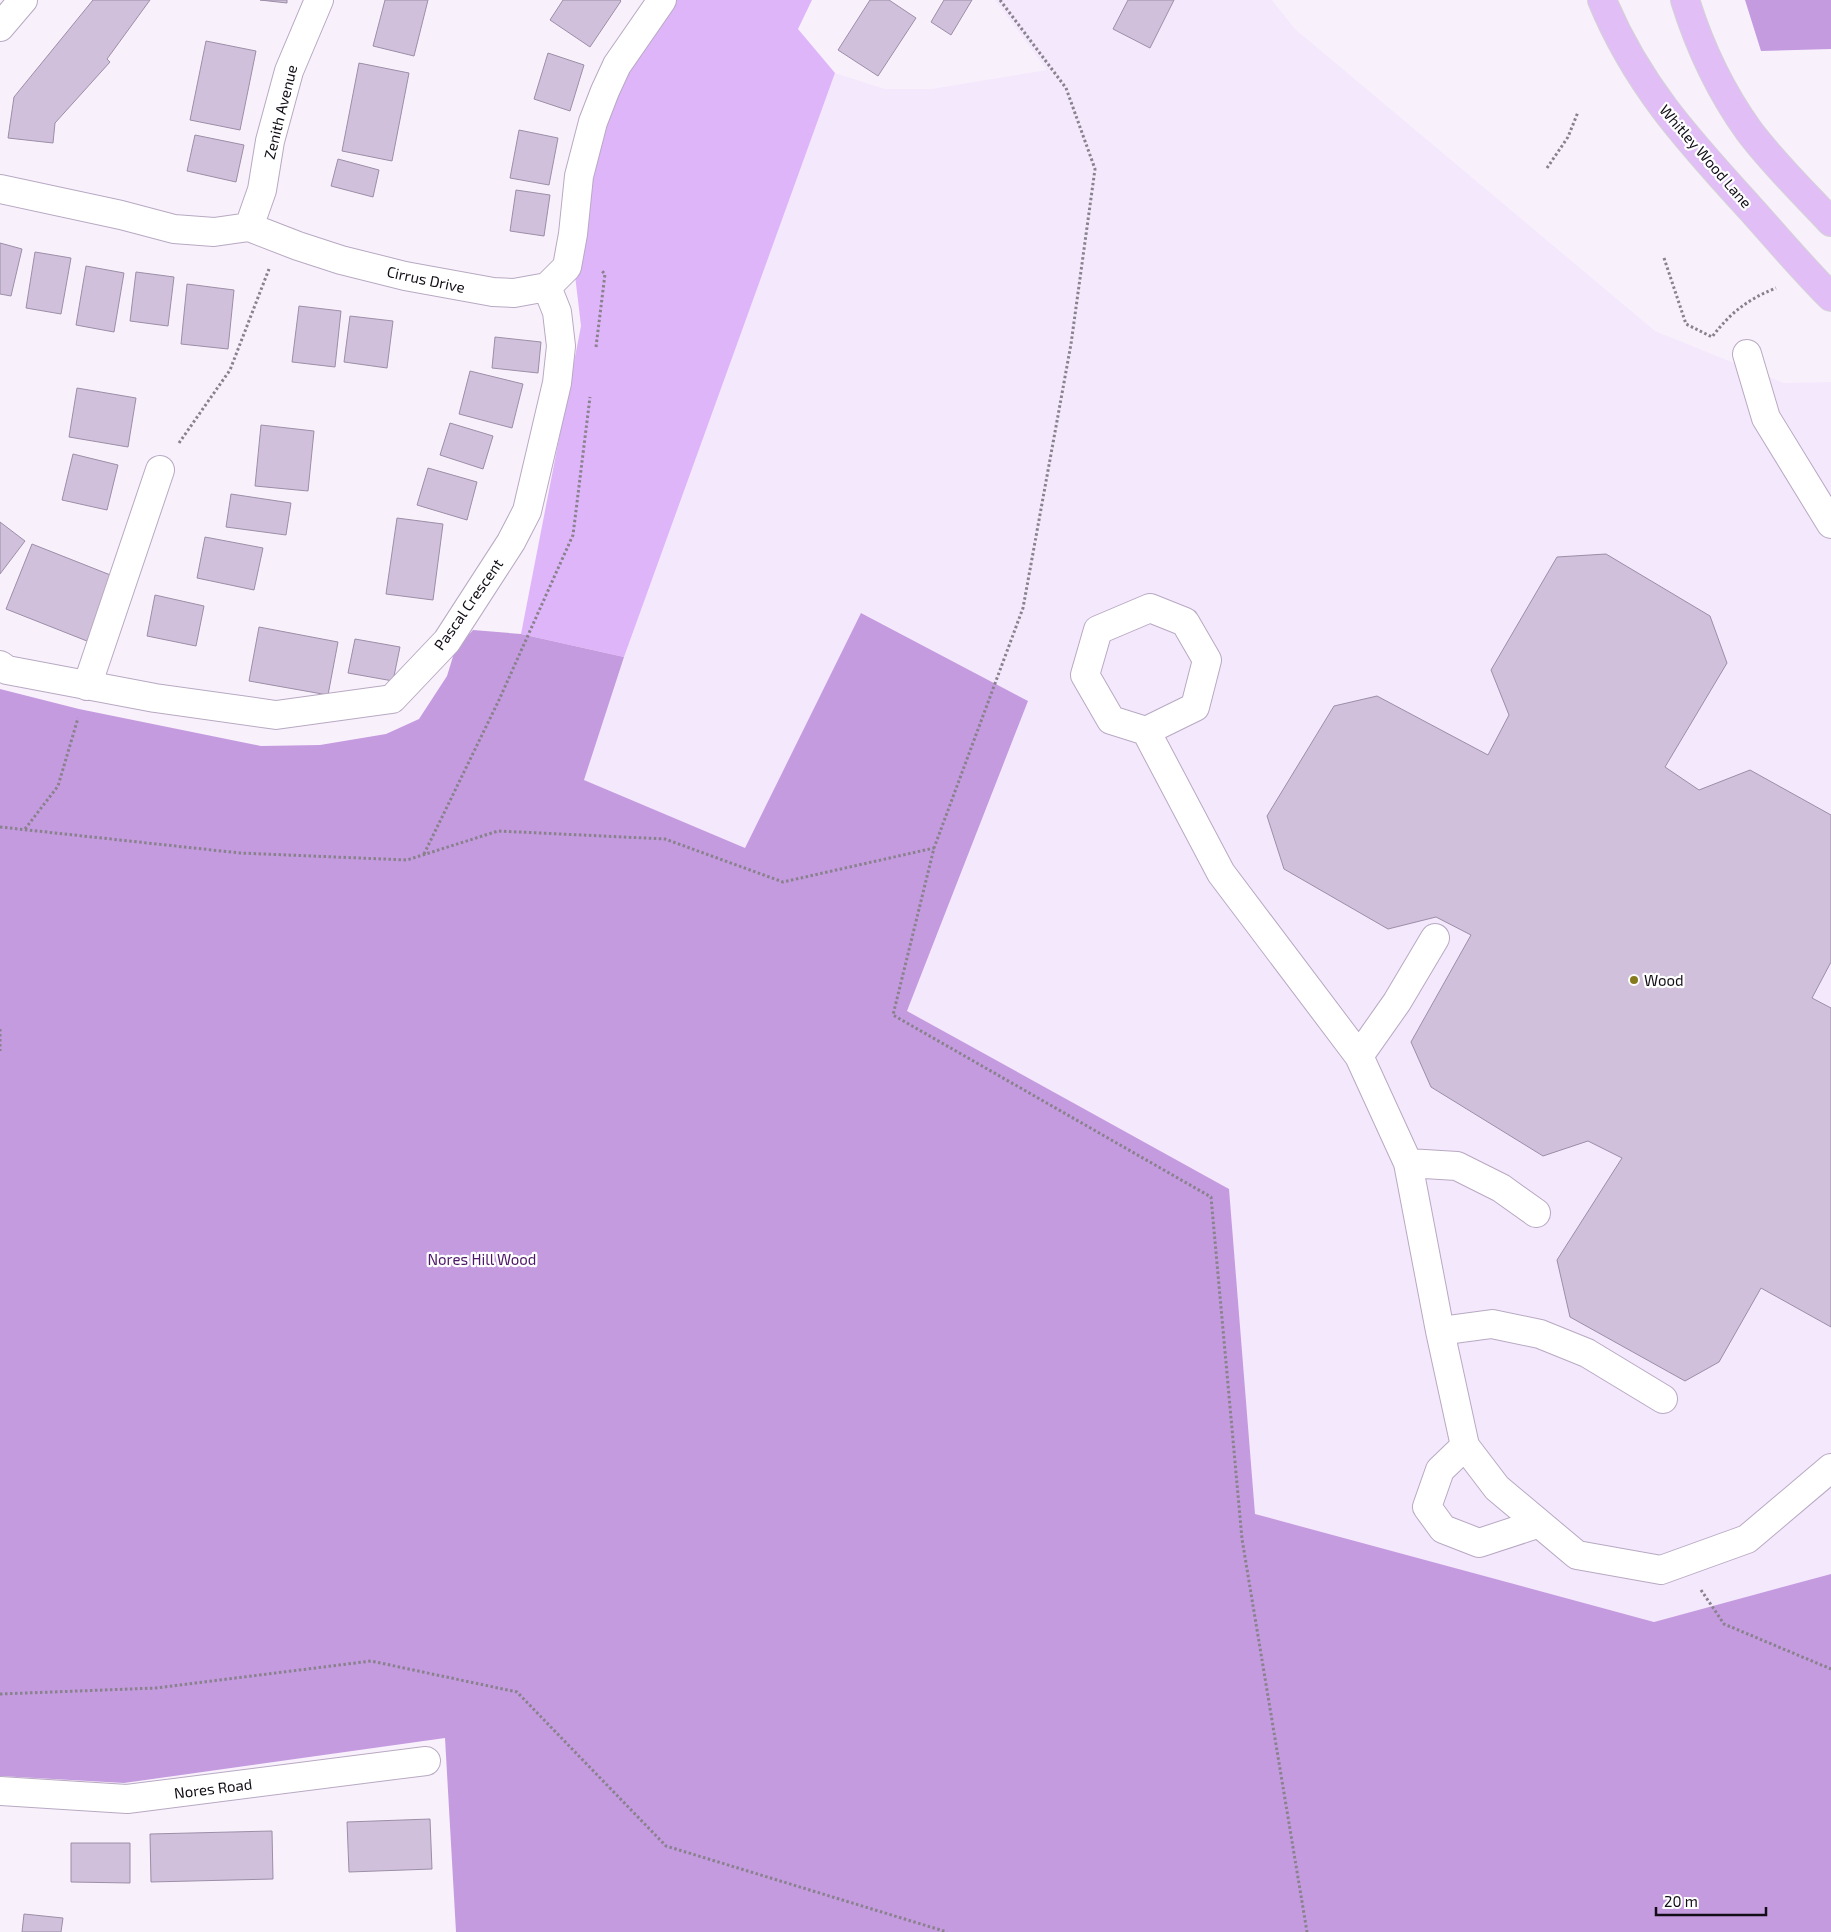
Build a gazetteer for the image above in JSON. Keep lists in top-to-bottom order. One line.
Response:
{"streets":{"main road":["Whitley Wood Lane"],"street":["Zenith Avenue","Cirrus Drive","Pascal Crescent","Nores Road"]},"crossings":[["Zenith Avenue","Cirrus Drive"],["Cirrus Drive","Pascal Crescent"]],"parks":["Nores Hill Wood"],"places":["Wood"],"scale_bar":"20 m"}
